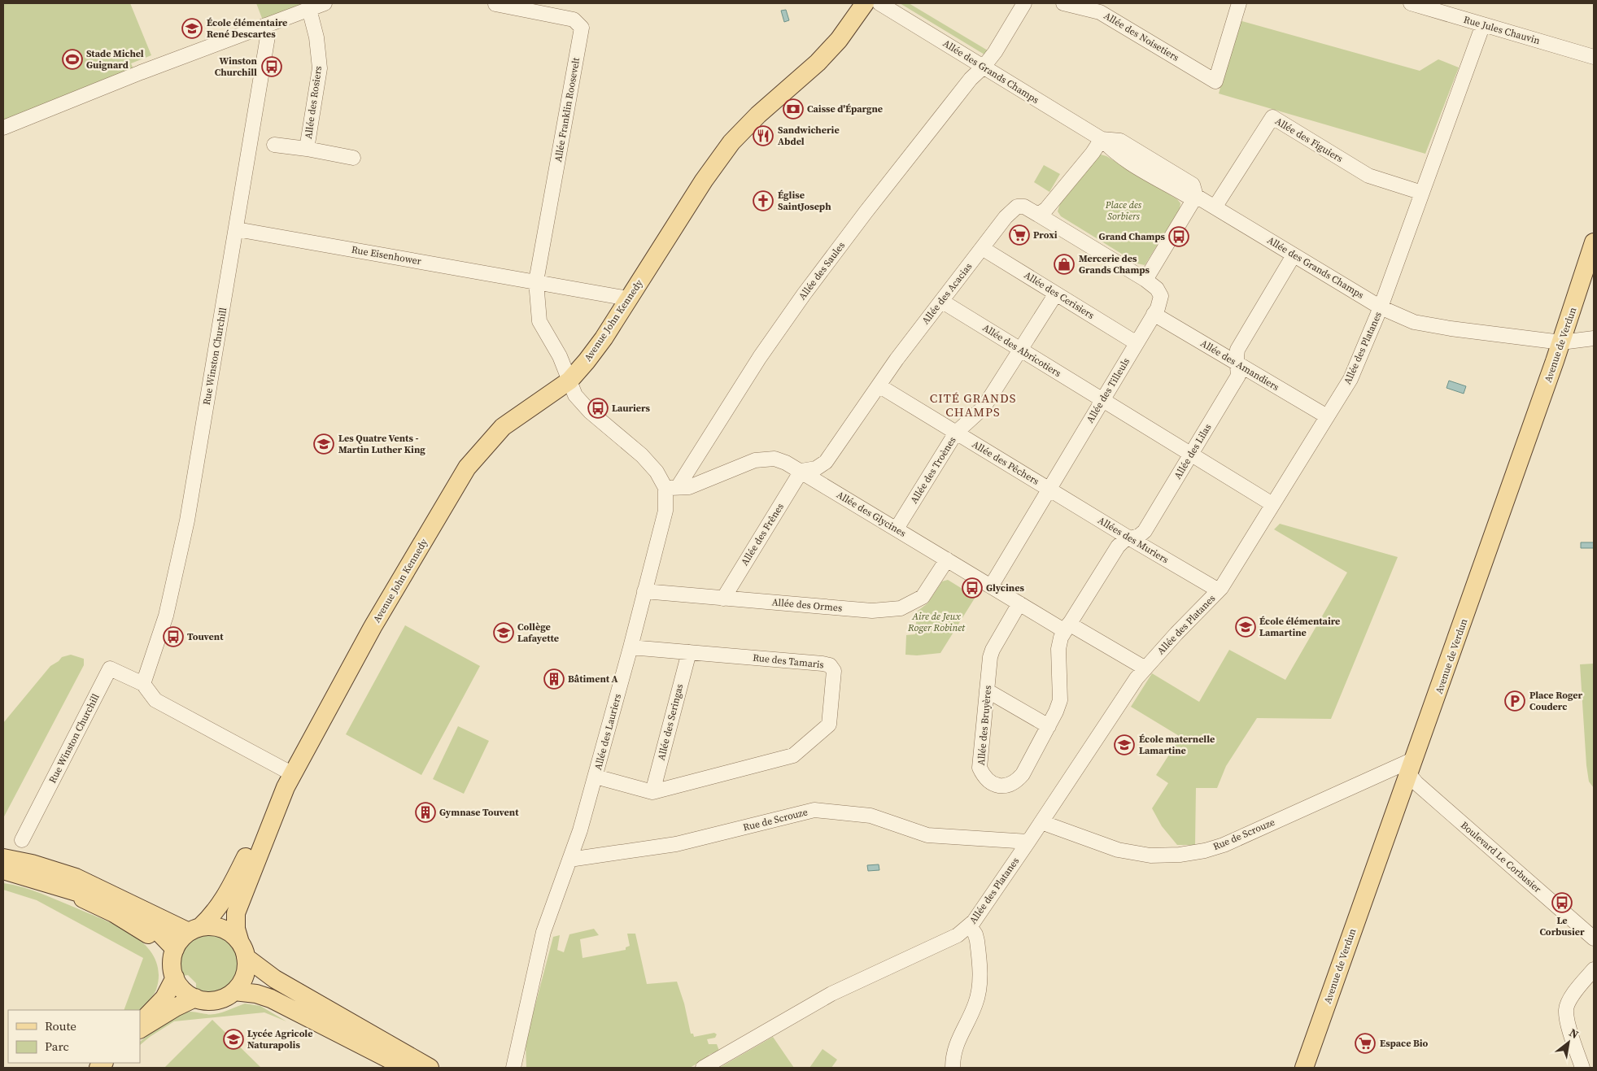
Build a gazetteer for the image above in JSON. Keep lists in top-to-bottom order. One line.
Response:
{"streets":{"main road":["Avenue John Kennedy","Avenue de Verdun"],"street":["Rue Jules Chauvin","Allée des Noisetiers","Allée des Grands Champs","Allée des Rosiers","Allée Franklin Roosevelt","Allée des Figuiers","Rue Eisenhower","Allée des Saules","Allée des Acacias","Allée des Cerisiers","Allée des Platanes","Allée des Abricotiers","Rue Winston Churchill","Allée des Amandiers","Allée des Tilleuls","Allée des Lilas","Allée des Pêchers","Allée des Troènes","Allée des Glycines","Allée des Frênes","Allées des Muriers","Allée des Ormes","Rue des Tamaris","Allée des Seringas","Allée des Bruyères","Allée des Lauriers","Rue de Scrouze","Boulevard Le Corbusier"]},"crossings":[["Rue Jules Chauvin","Allée des Platanes"],["Allée des Grands Champs","Allée des Figuiers"],["Allée des Grands Champs","Allée des Saules"],["Allée des Grands Champs","Avenue de Verdun"],["Allée des Grands Champs","Allée des Platanes"],["Allée des Grands Champs","Allée des Lilas"],["Allée Franklin Roosevelt","Rue Eisenhower"],["Allée des Figuiers","Allée des Platanes"],["Rue Eisenhower","Avenue John Kennedy"],["Rue Eisenhower","Rue Winston Churchill"],["Allée des Saules","Allée des Glycines"],["Allée des Saules","Allée des Lauriers"],["Allée des Acacias","Allée des Cerisiers"],["Allée des Acacias","Allée des Abricotiers"],["Allée des Acacias","Allée des Pêchers"],["Allée des Acacias","Allée des Glycines"],["Allée des Acacias","Allée des Frênes"],["Allée des Cerisiers","Allée des Tilleuls"],["Allée des Cerisiers","Allée des Troènes"],["Avenue John Kennedy","Rue Winston Churchill"],["Avenue John Kennedy","Allée des Lauriers"],["Avenue de Verdun","Rue de Scrouze"],["Avenue de Verdun","Boulevard Le Corbusier"],["Allée des Platanes","Allée des Abricotiers"],["Allée des Platanes","Allée des Amandiers"],["Allée des Platanes","Allée des Glycines"],["Allée des Platanes","Allées des Muriers"],["Allée des Platanes","Rue de Scrouze"],["Allée des Abricotiers","Allée des Tilleuls"],["Allée des Abricotiers","Allée des Lilas"],["Allée des Abricotiers","Allée des Troènes"],["Allée des Amandiers","Allée des Tilleuls"],["Allée des Amandiers","Allée des Lilas"],["Allée des Tilleuls","Allée des Pêchers"],["Allée des Tilleuls","Allée des Glycines"],["Allée des Tilleuls","Allées des Muriers"],["Allée des Lilas","Allée des Glycines"],["Allée des Lilas","Allées des Muriers"],["Allée des Lilas","Allée des Bruyères"],["Allée des Pêchers","Allée des Troènes"],["Allée des Pêchers","Allées des Muriers"],["Allée des Troènes","Allée des Glycines"],["Allée des Glycines","Allée des Frênes"],["Allée des Glycines","Allée des Ormes"],["Allée des Glycines","Allée des Bruyères"],["Allée des Glycines","Allée des Lauriers"],["Allée des Frênes","Allée des Ormes"],["Allée des Ormes","Allée des Lauriers"],["Rue des Tamaris","Allée des Seringas"],["Rue des Tamaris","Allée des Lauriers"],["Allée des Lauriers","Rue de Scrouze"],["Rue de Scrouze","Boulevard Le Corbusier"]],"districts":["CITÉ GRANDS CHAMPS"],"parks":["Place des Sorbiers","Aire de Jeux Roger Robinet"],"places":{"school or university":["École élémentaire René Descartes","Les Quatre Vents - Martin Luther King","École élémentaire Lamartine","Collège Lafayette","École maternelle Lamartine","Lycée Agricole Naturapolis"],"sports":["Stade Michel Guignard"],"bus stop":["Winston Churchill","Grand Champs","Lauriers","Glycines","Touvent","Le Corbusier"],"bank":["Caisse d'Épargne"],"restaurant":["Sandwicherie Abdel"],"church":["Église SaintJoseph"],"supermarket":["Proxi","Espace Bio"],"shop":["Mercerie des Grands Champs"],"building":["Bâtiment A","Gymnase Touvent"],"parking":["Place Roger Couderc"]},"legend":["Route","Parc"],"north":"top right"}
